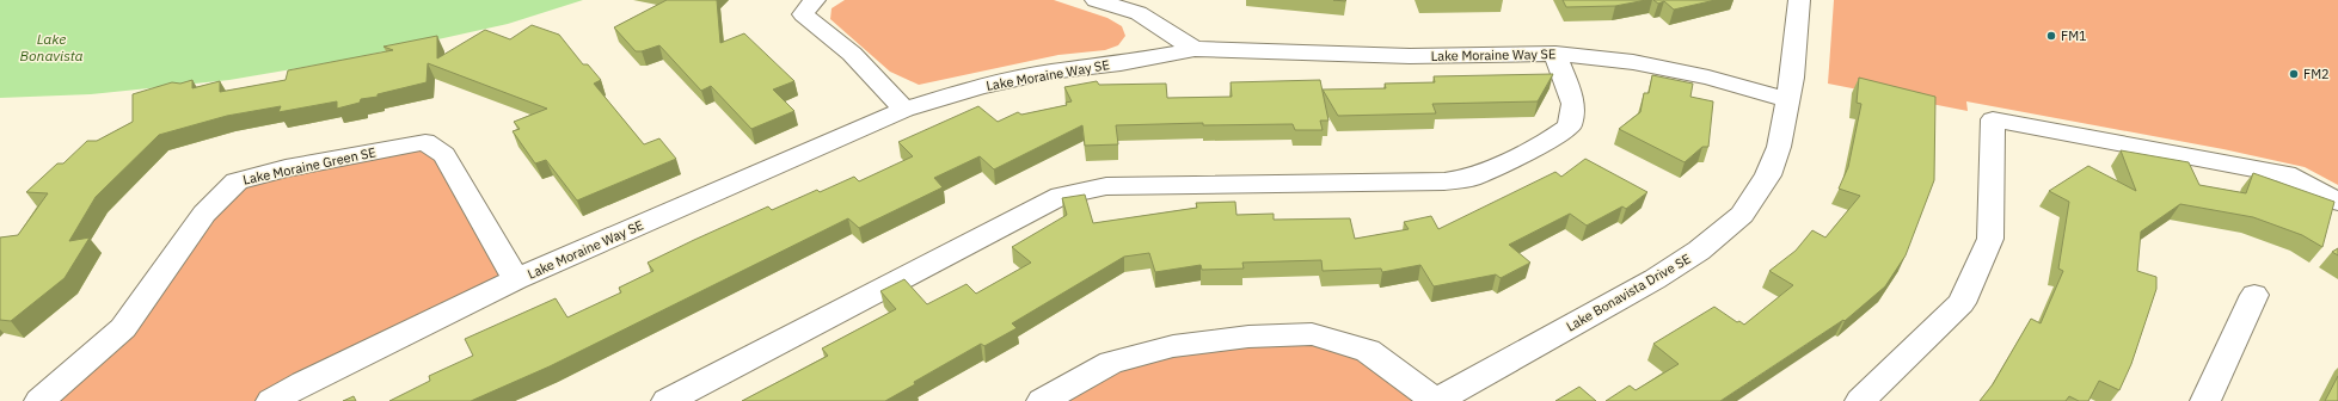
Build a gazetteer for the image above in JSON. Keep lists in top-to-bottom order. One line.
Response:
{"streets":{"street":["Lake Moraine Way SE","Lake Moraine Green SE","Lake Bonavista Drive SE"]},"crossings":[["Lake Moraine Way SE","Lake Moraine Green SE"],["Lake Moraine Way SE","Lake Bonavista Drive SE"]],"water":["Lake Bonavista"],"places":["FM1","FM2"]}
